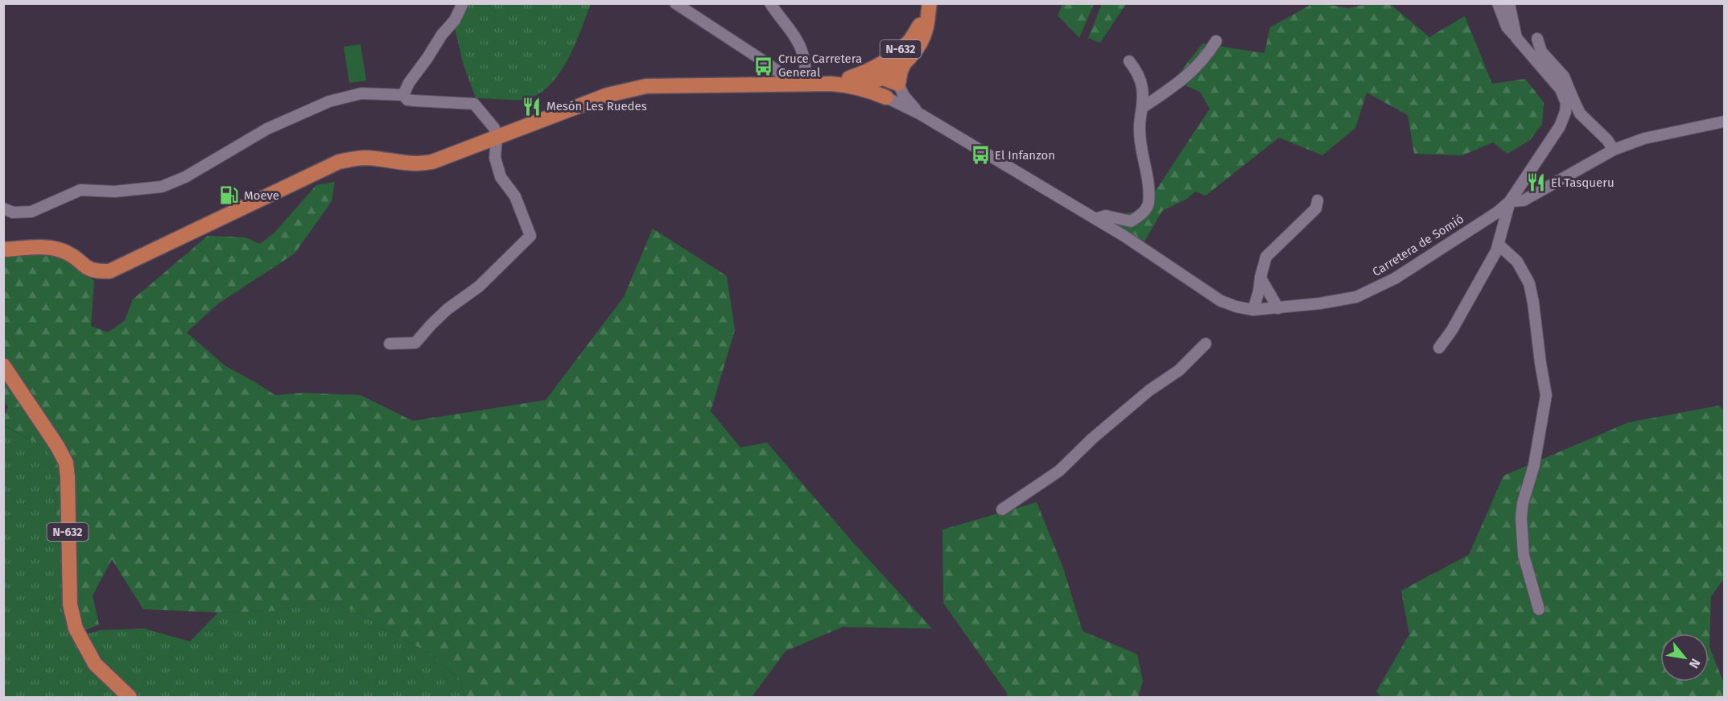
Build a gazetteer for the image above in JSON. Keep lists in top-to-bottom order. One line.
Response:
{"streets":{"highway":["N-632"],"street":["Carretera de Somió"]},"places":{"bus stop":["Cruce Carretera General","El Infanzon"],"restaurant":["Mesón Les Ruedes","El Tasqueru"],"fuel station":["Moeve"]},"north":"bottom right"}
